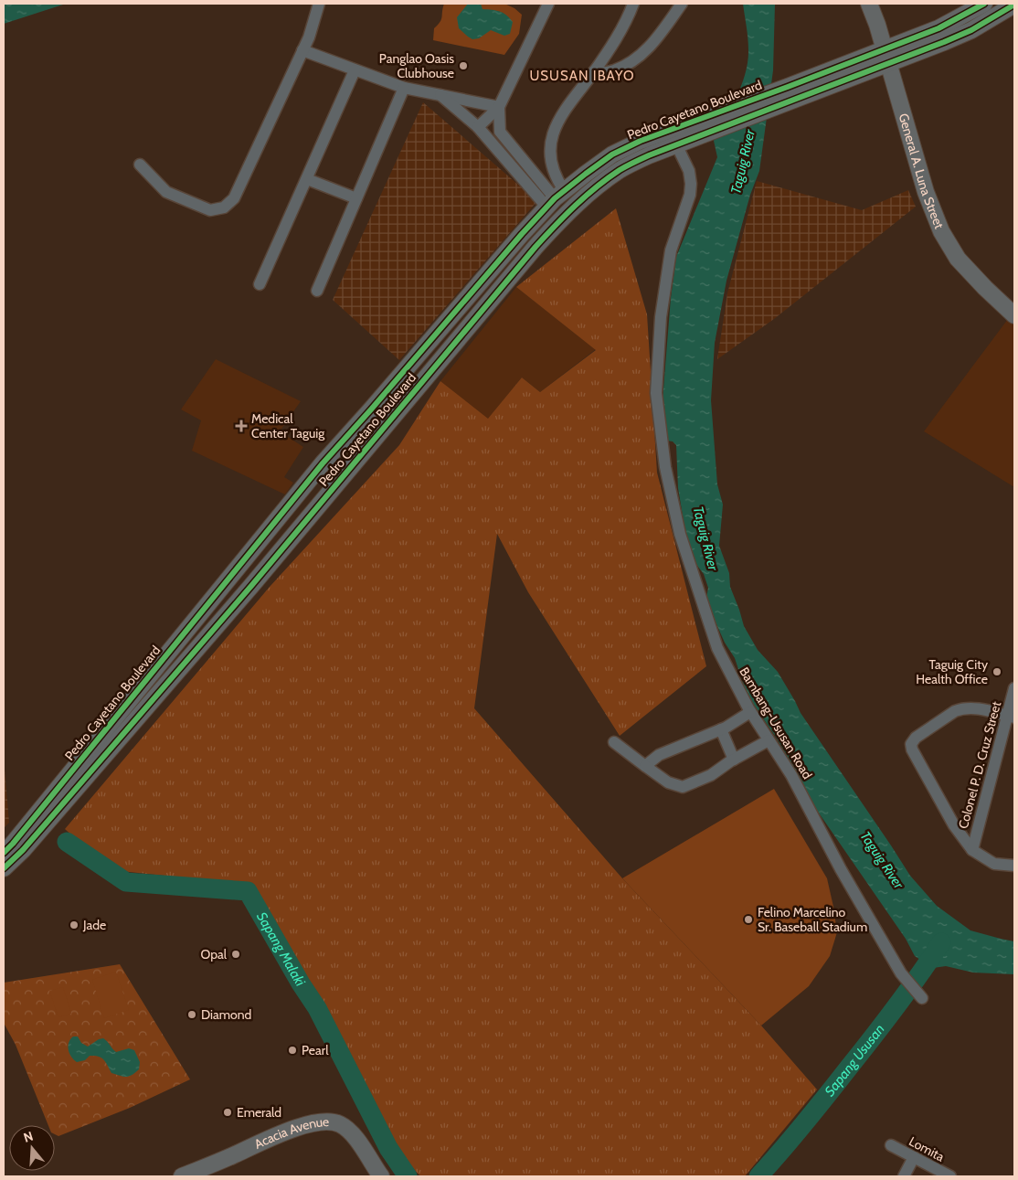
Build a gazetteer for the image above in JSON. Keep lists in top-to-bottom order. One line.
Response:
{"streets":{"main road":["Pedro Cayetano Boulevard","General A. Luna Street","Acacia Avenue"],"street":["Bambang-Ususan Road","Colonel P. D. Cruz Street","Lomita"]},"crossings":[["Pedro Cayetano Boulevard","General A. Luna Street"],["Pedro Cayetano Boulevard","Bambang-Ususan Road"]],"districts":["USUSAN IBAYO"],"water":["Taguig River","Sapang Malaki","Sapang Ususan"],"places":{"other":["Panglao Oasis Clubhouse","Taguig City Health Office","Felino Marcelino Sr. Baseball Stadium","Jade","Opal","Diamond","Pearl","Emerald"],"health":["Medical Center Taguig"]},"north":"top"}
